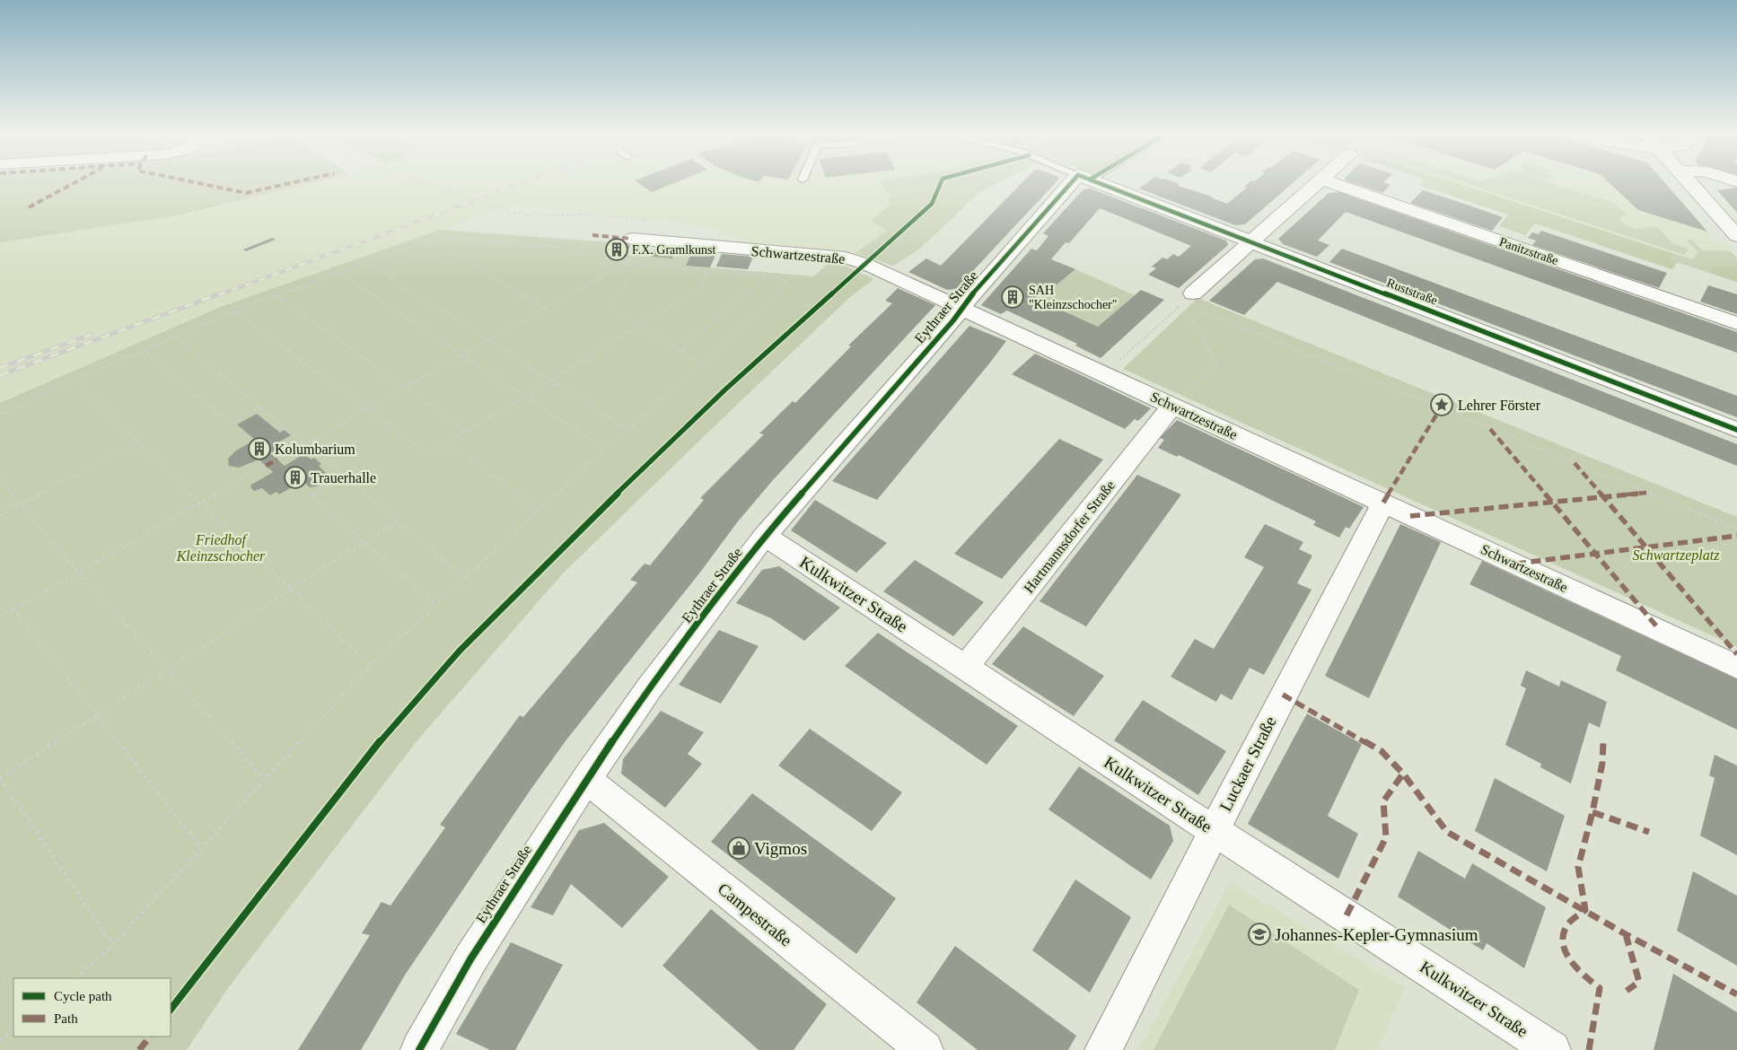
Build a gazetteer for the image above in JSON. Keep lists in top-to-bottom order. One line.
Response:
{"streets":{"street":["Panitzstraße","Schwartzestraße","Ruststraße","Eythraer Straße","Hartmannsdorfer Straße","Kulkwitzer Straße","Luckaer Straße","Campestraße"]},"crossings":[["Schwartzestraße","Eythraer Straße"],["Schwartzestraße","Hartmannsdorfer Straße"],["Schwartzestraße","Luckaer Straße"],["Eythraer Straße","Kulkwitzer Straße"],["Eythraer Straße","Campestraße"],["Hartmannsdorfer Straße","Kulkwitzer Straße"],["Kulkwitzer Straße","Luckaer Straße"]],"parks":["Friedhof Kleinzschocher","Schwartzeplatz"],"places":{"building":["F.X. Gramlkunst","SAH \"Kleinzschocher\"","Kolumbarium","Trauerhalle"],"place":["Lehrer Förster"],"shop":["Vigmos"],"school or university":["Johannes-Kepler-Gymnasium"]},"legend":["Cycle path","Path"]}
